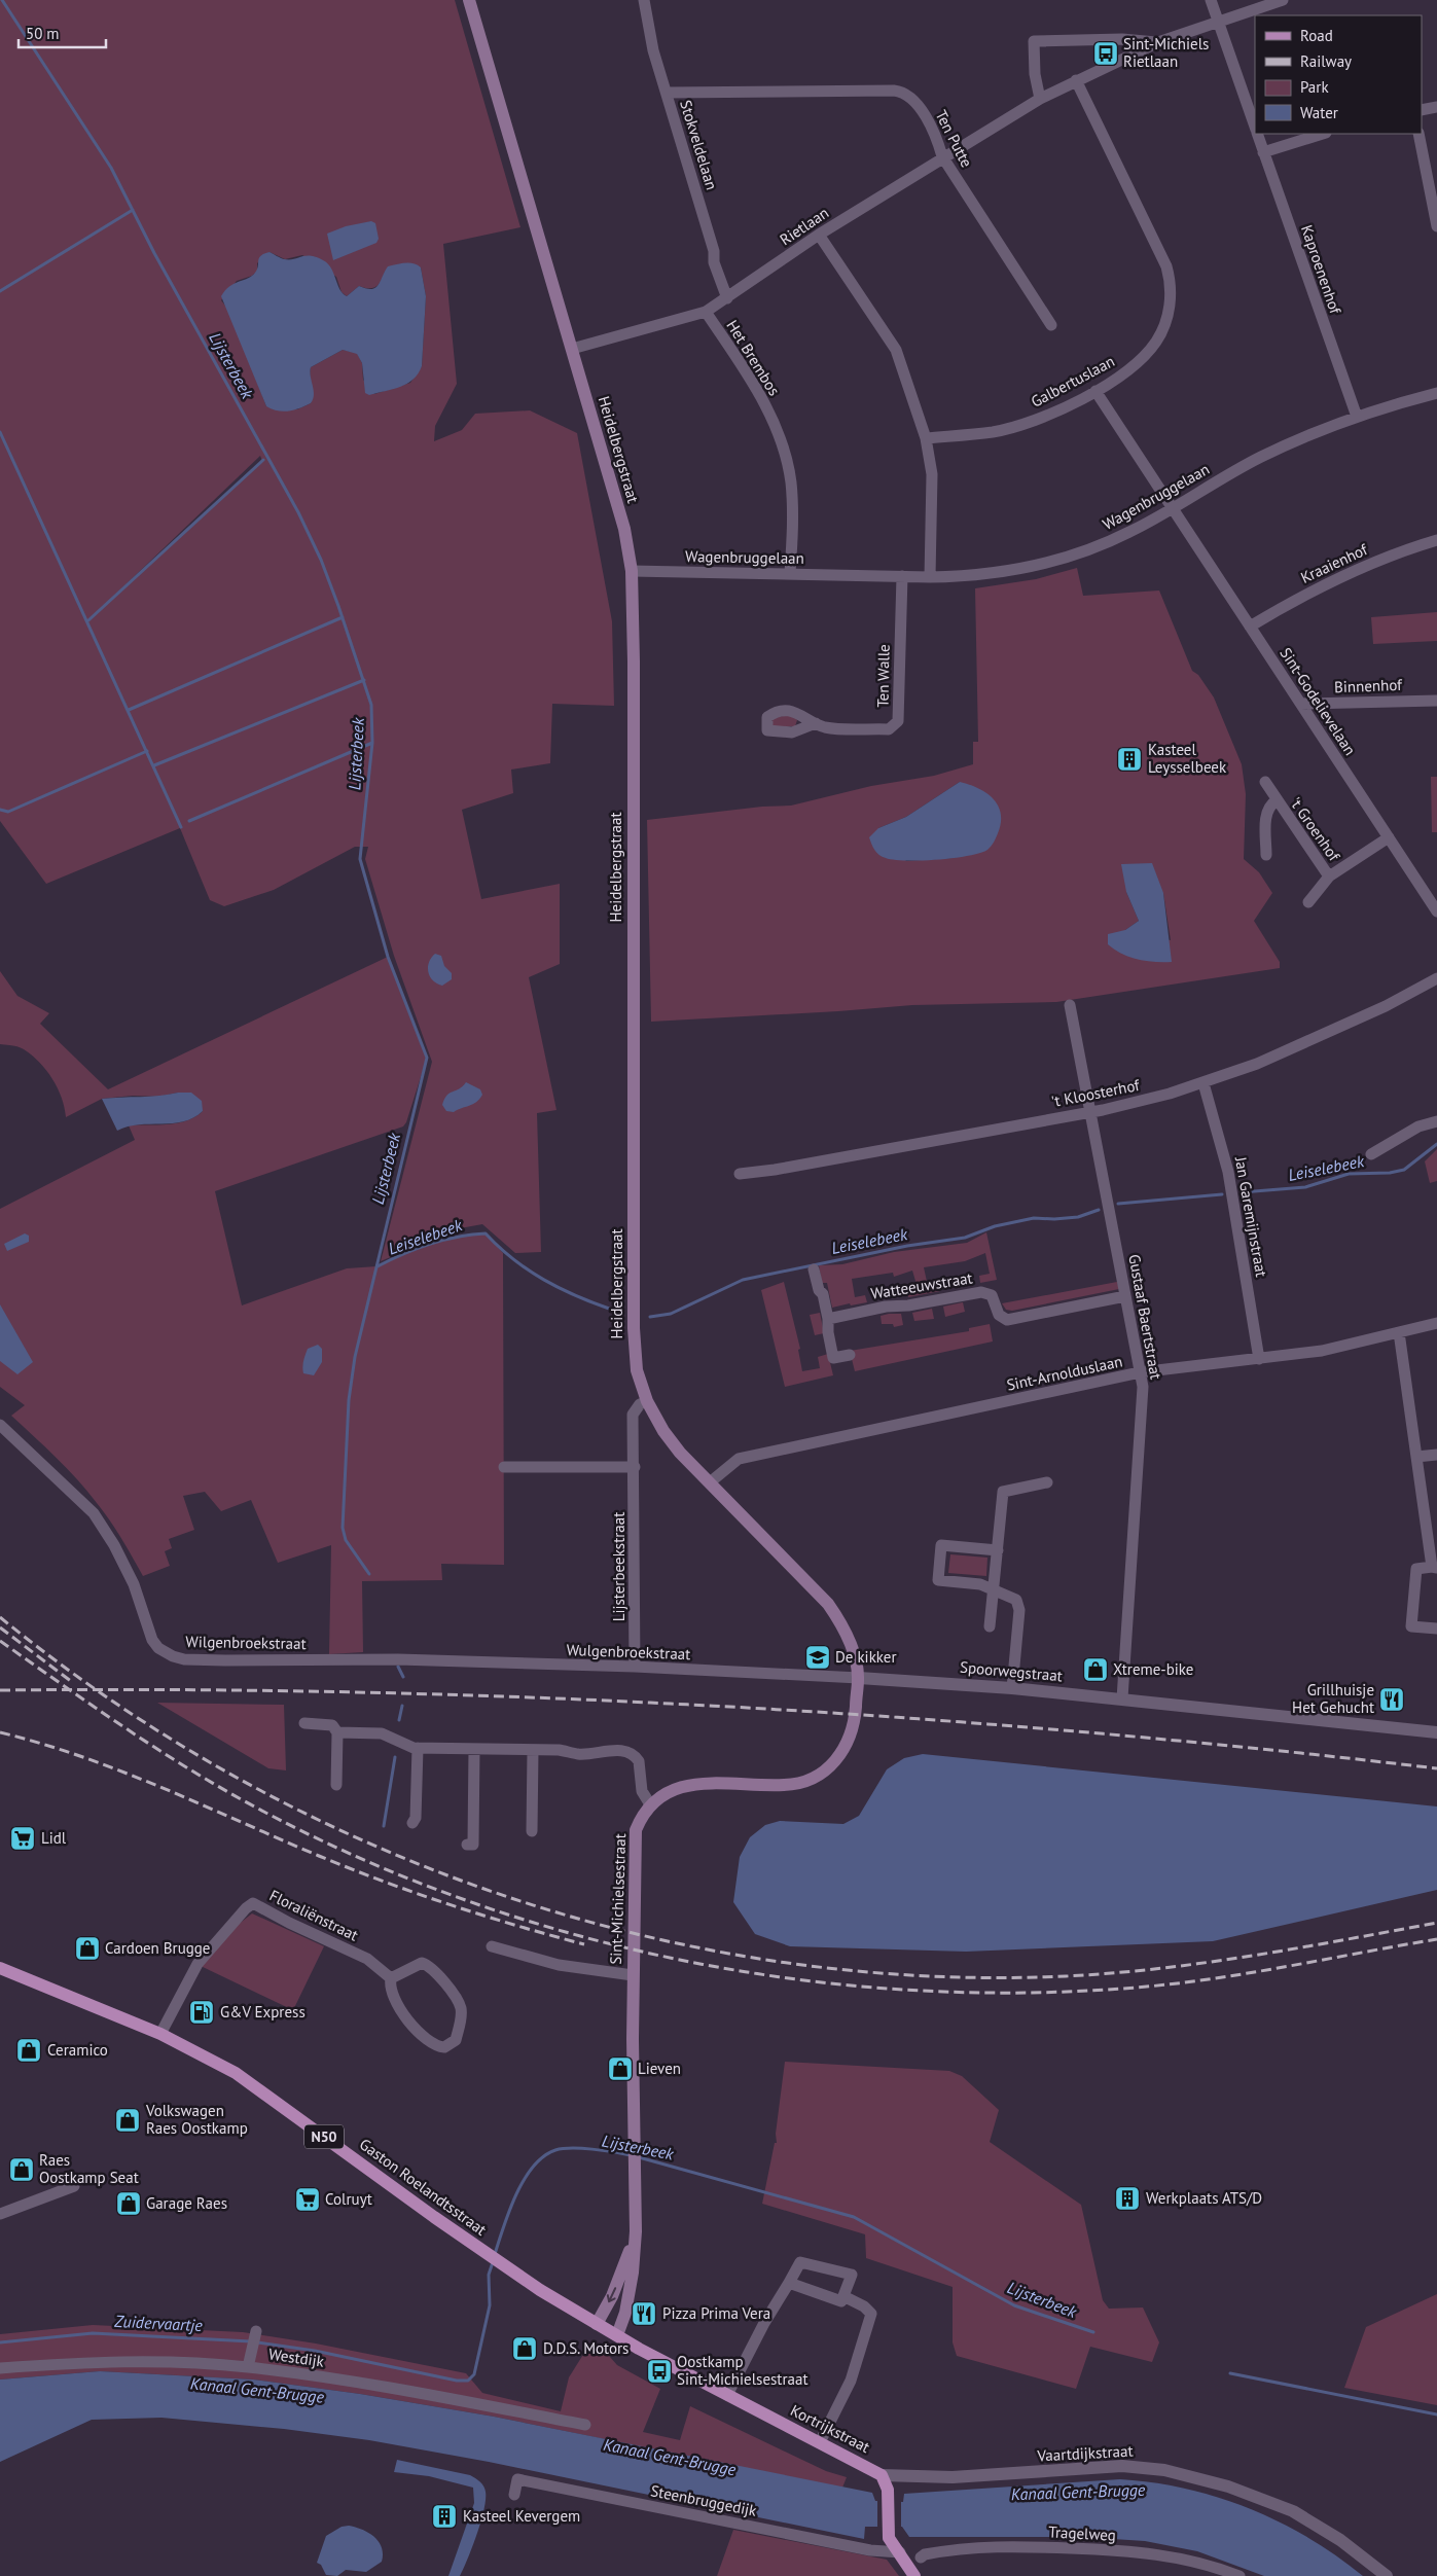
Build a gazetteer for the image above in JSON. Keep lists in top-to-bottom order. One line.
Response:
{"streets":{"main road":["Heidelbergstraat","Sint-Michielsestraat","N50","Gaston Roelandtsstraat","Kortrijkstraat"],"street":["Ten Putte","Stokveldelaan","Rietlaan","Kaproenenhof","Het Brembos","Galbertuslaan","Wagenbruggelaan","Kraaienhof","Ten Walle","Binnenhof","Sint-Godelievelaan","'t Groenhof","'t Kloosterhof","Jan Garemijnstraat","Watteeuwstraat","Gustaaf Baertstraat","Sint-Arnolduslaan","Lijsterbeekstraat","Wilgenbroekstraat","Wulgenbroekstraat","Spoorwegstraat","Floraliënstraat","Westdijk","Vaartdijkstraat","Steenbruggedijk","Tragelweg"]},"crossings":[["Ten Putte","Stokveldelaan"],["Ten Putte","Rietlaan"],["Stokveldelaan","Rietlaan"],["Rietlaan","Kaproenenhof"],["Rietlaan","Het Brembos"],["Rietlaan","Galbertuslaan"],["Rietlaan","Heidelbergstraat"],["Kaproenenhof","Wagenbruggelaan"],["Het Brembos","Wagenbruggelaan"],["Heidelbergstraat","Wagenbruggelaan"],["Heidelbergstraat","Sint-Arnolduslaan"],["Heidelbergstraat","Lijsterbeekstraat"],["Heidelbergstraat","Wulgenbroekstraat"],["Heidelbergstraat","Spoorwegstraat"],["Heidelbergstraat","Sint-Michielsestraat"],["Wagenbruggelaan","Ten Walle"],["Wagenbruggelaan","Sint-Godelievelaan"],["Kraaienhof","Sint-Godelievelaan"],["Binnenhof","Sint-Godelievelaan"],["Sint-Godelievelaan","'t Groenhof"],["'t Kloosterhof","Jan Garemijnstraat"],["'t Kloosterhof","Gustaaf Baertstraat"],["Jan Garemijnstraat","Sint-Arnolduslaan"],["Watteeuwstraat","Gustaaf Baertstraat"],["Gustaaf Baertstraat","Sint-Arnolduslaan"],["Gustaaf Baertstraat","Spoorwegstraat"],["Lijsterbeekstraat","Wulgenbroekstraat"],["Wilgenbroekstraat","Wulgenbroekstraat"],["Wulgenbroekstraat","Spoorwegstraat"],["Wulgenbroekstraat","Sint-Michielsestraat"],["Spoorwegstraat","Sint-Michielsestraat"],["Sint-Michielsestraat","Gaston Roelandtsstraat"],["Floraliënstraat","Gaston Roelandtsstraat"],["Gaston Roelandtsstraat","Kortrijkstraat"],["Kortrijkstraat","Vaartdijkstraat"]],"water":["Lijsterbeek","Leiselebeek","Zuidervaartje","Kanaal Gent-Brugge"],"places":{"bus stop":["Sint-Michiels Rietlaan","Oostkamp Sint-Michielsestraat"],"building":["Kasteel Leysselbeek","Werkplaats ATS/D","Kasteel Kevergem"],"school or university":["De kikker"],"shop":["Xtreme-bike","Cardoen Brugge","Ceramico","Lieven","Volkswagen Raes Oostkamp","Raes Oostkamp Seat","Garage Raes","D.D.S. Motors"],"restaurant":["Grillhuisje Het Gehucht","Pizza Prima Vera"],"supermarket":["Lidl","Colruyt"],"fuel station":["G&V Express"]},"legend":["Road","Railway","Park","Water"],"scale_bar":"50 m"}
